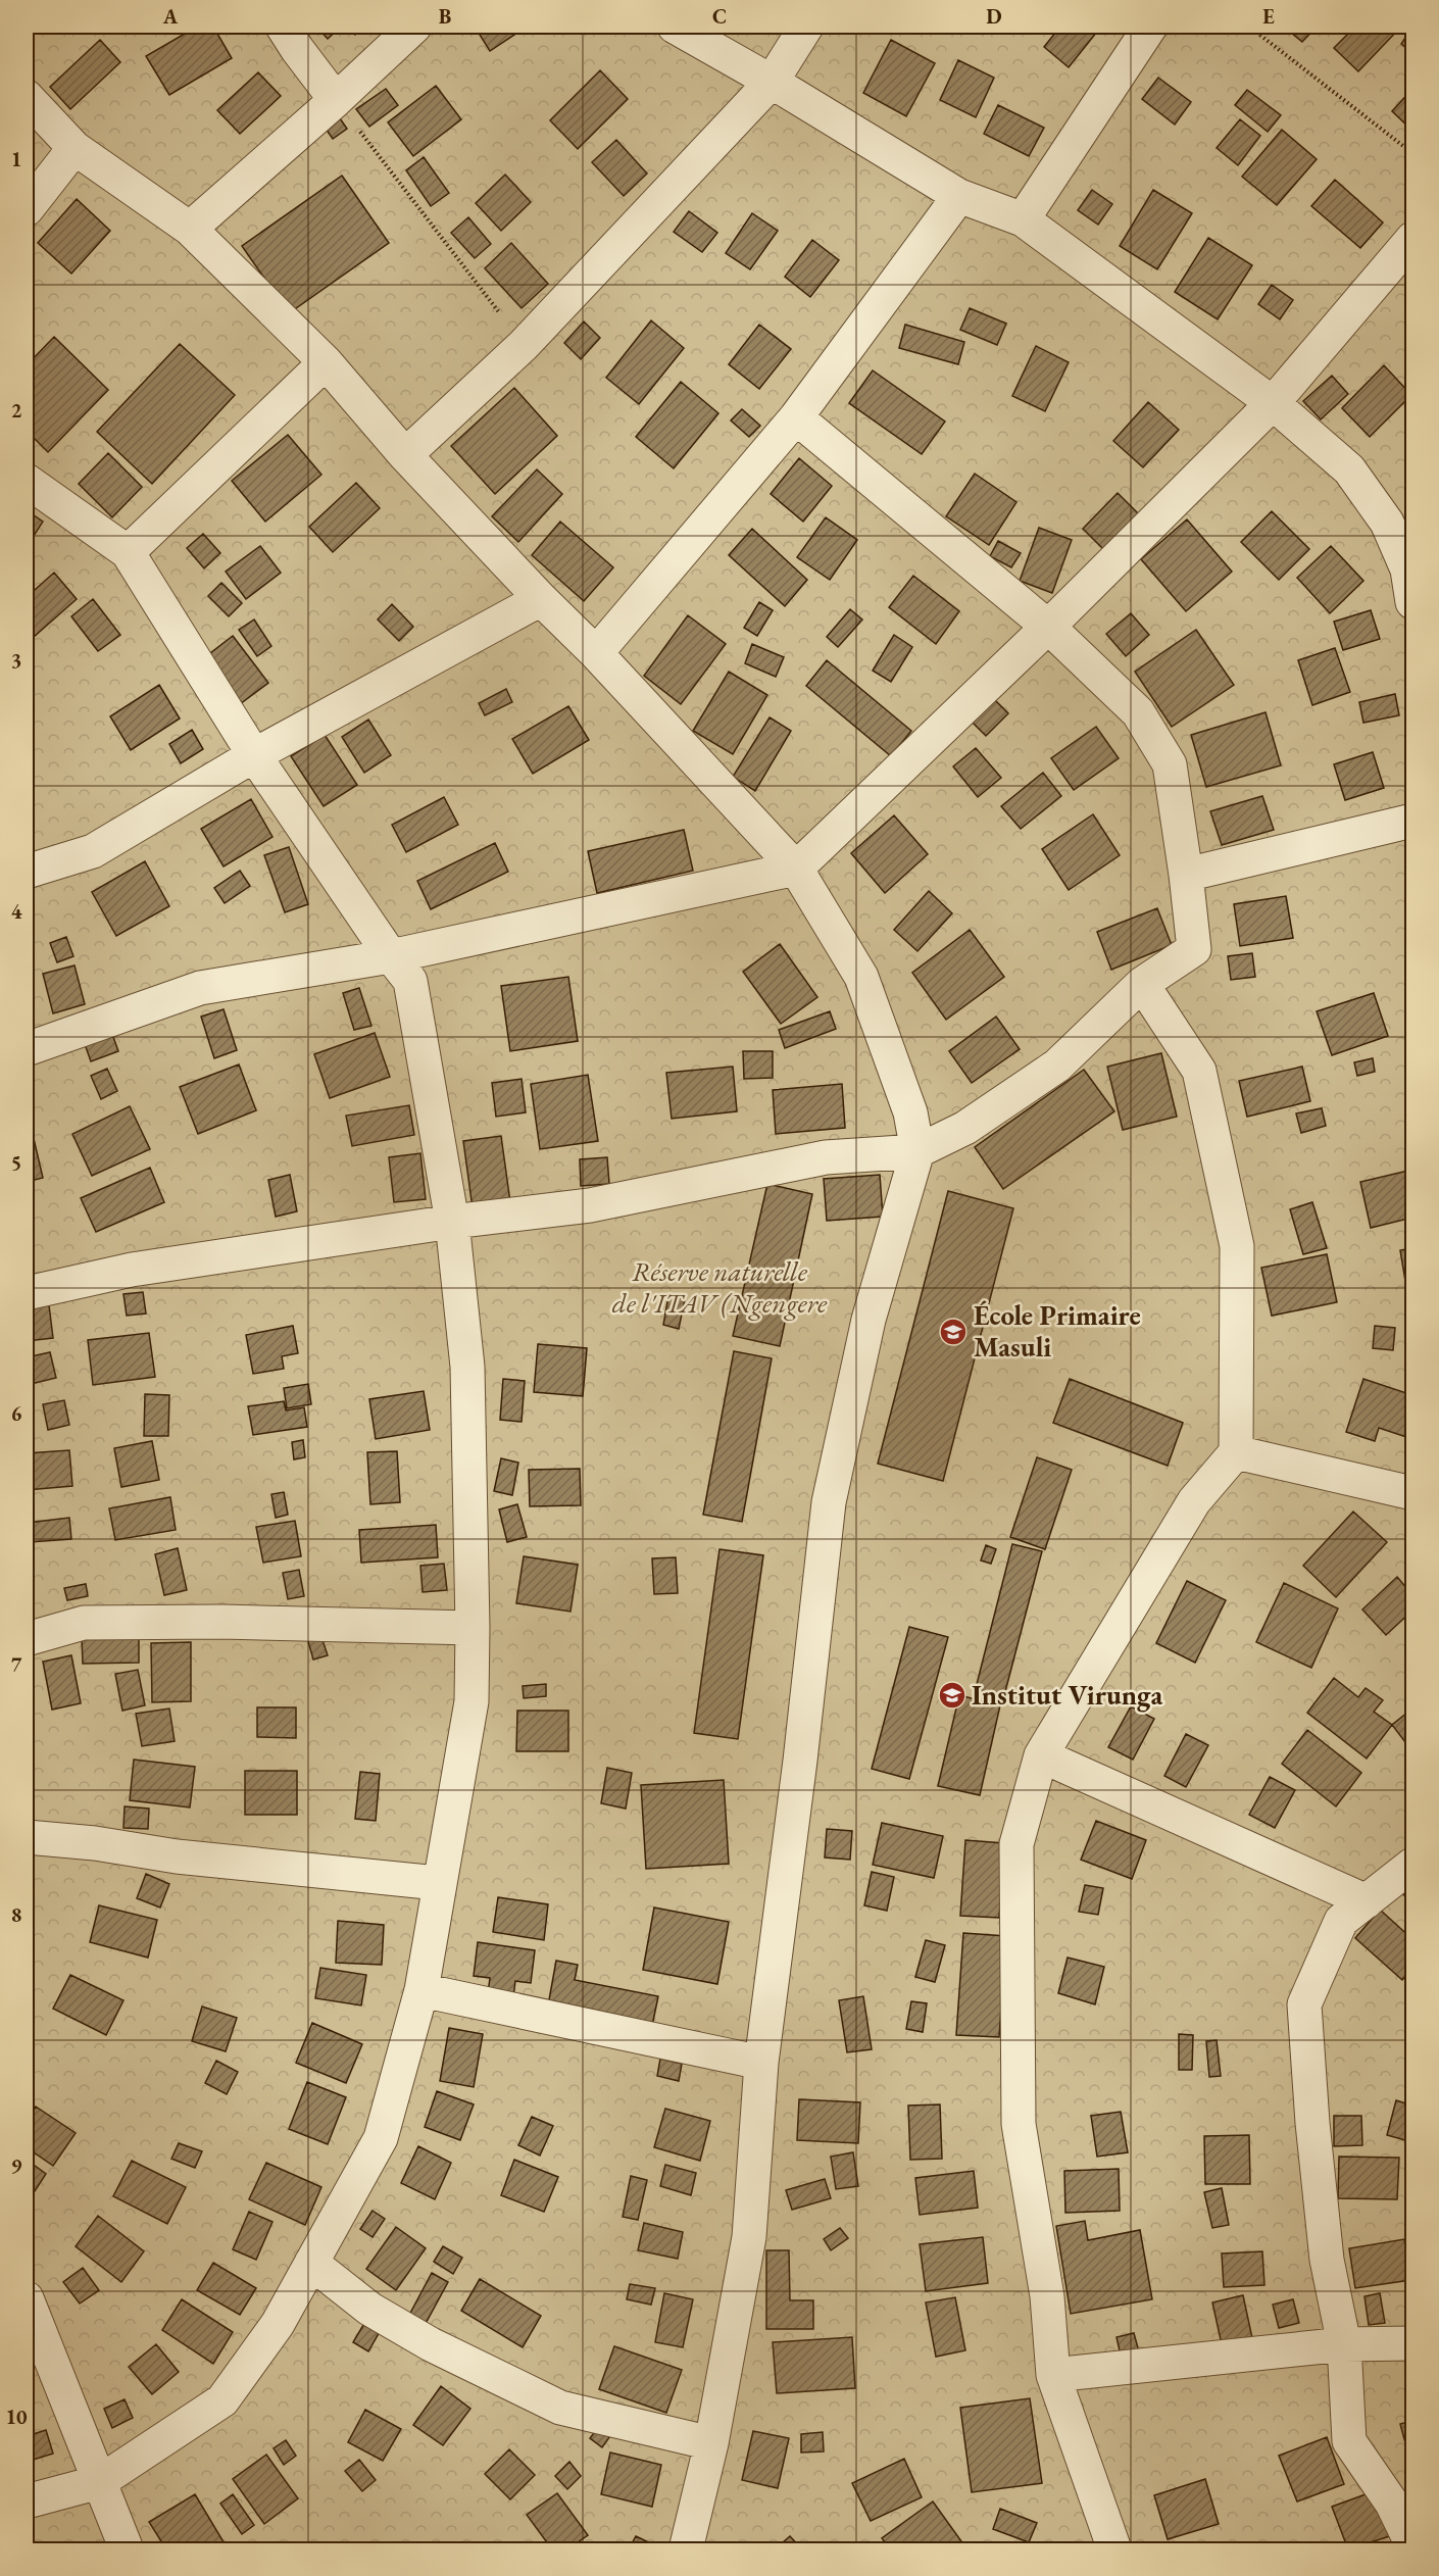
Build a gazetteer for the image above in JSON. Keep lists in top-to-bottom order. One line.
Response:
{"parks":["Réserve naturelle de l'ITAV (Ngengere"],"places":{"school or university":["École Primaire Masuli","Institut Virunga"]},"grid":{"columns":["A","B","C","D","E"],"rows":["1","2","3","4","5","6","7","8","9","10"]}}
